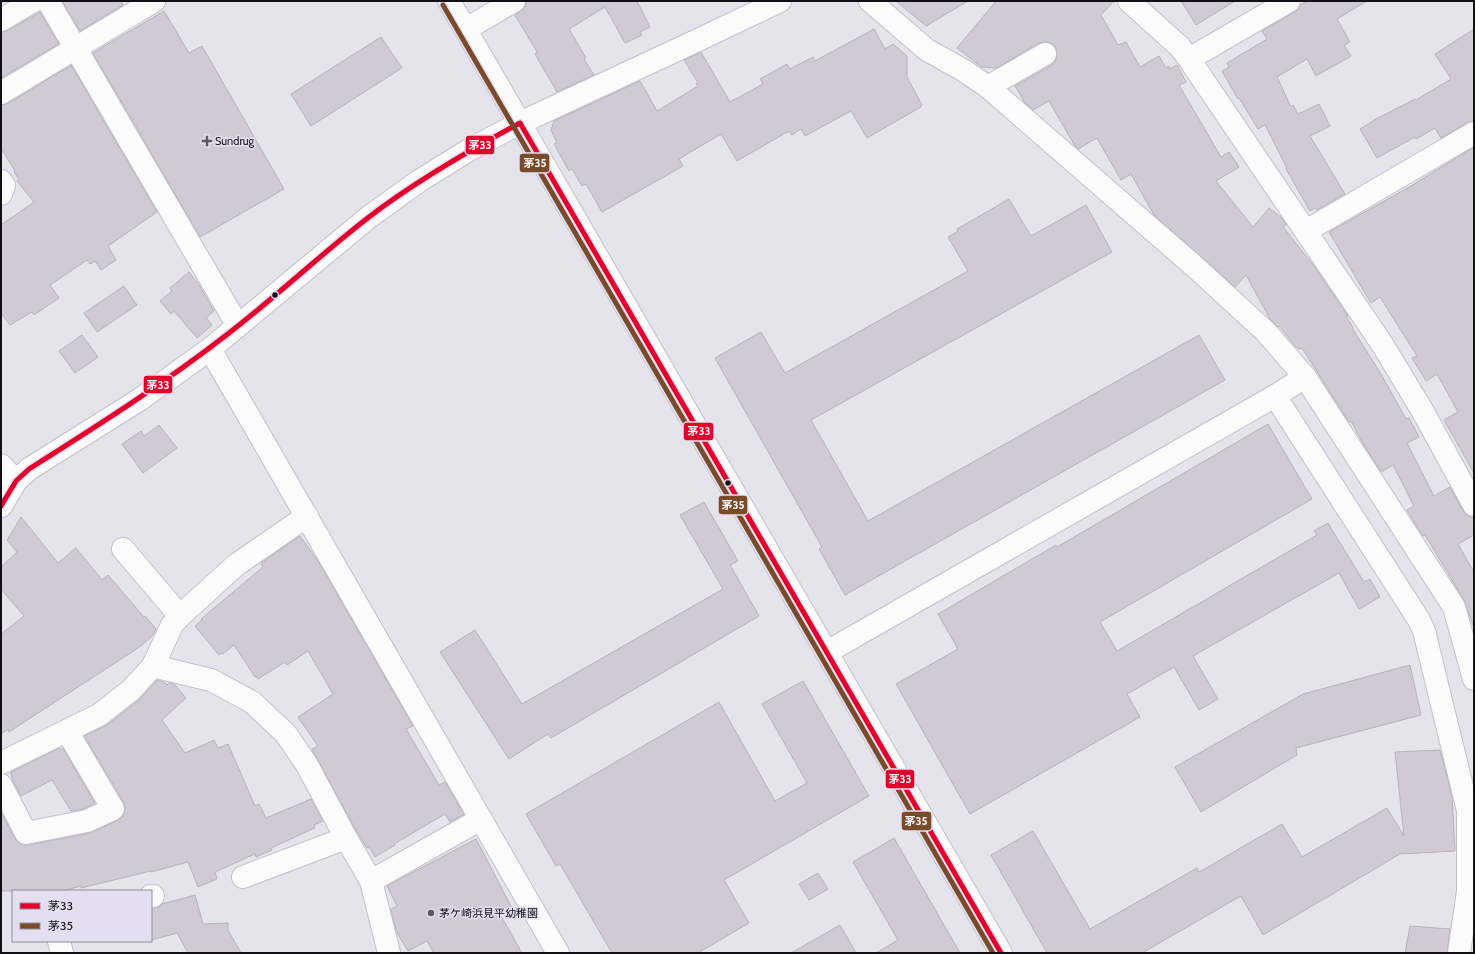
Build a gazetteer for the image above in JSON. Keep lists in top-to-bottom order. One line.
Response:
{"places":{"health":["Sundrug"],"other":["茅ケ崎浜見平幼稚園"]},"lines":["transit line 茅35","transit line 茅33"],"legend":["茅33","茅35"]}
